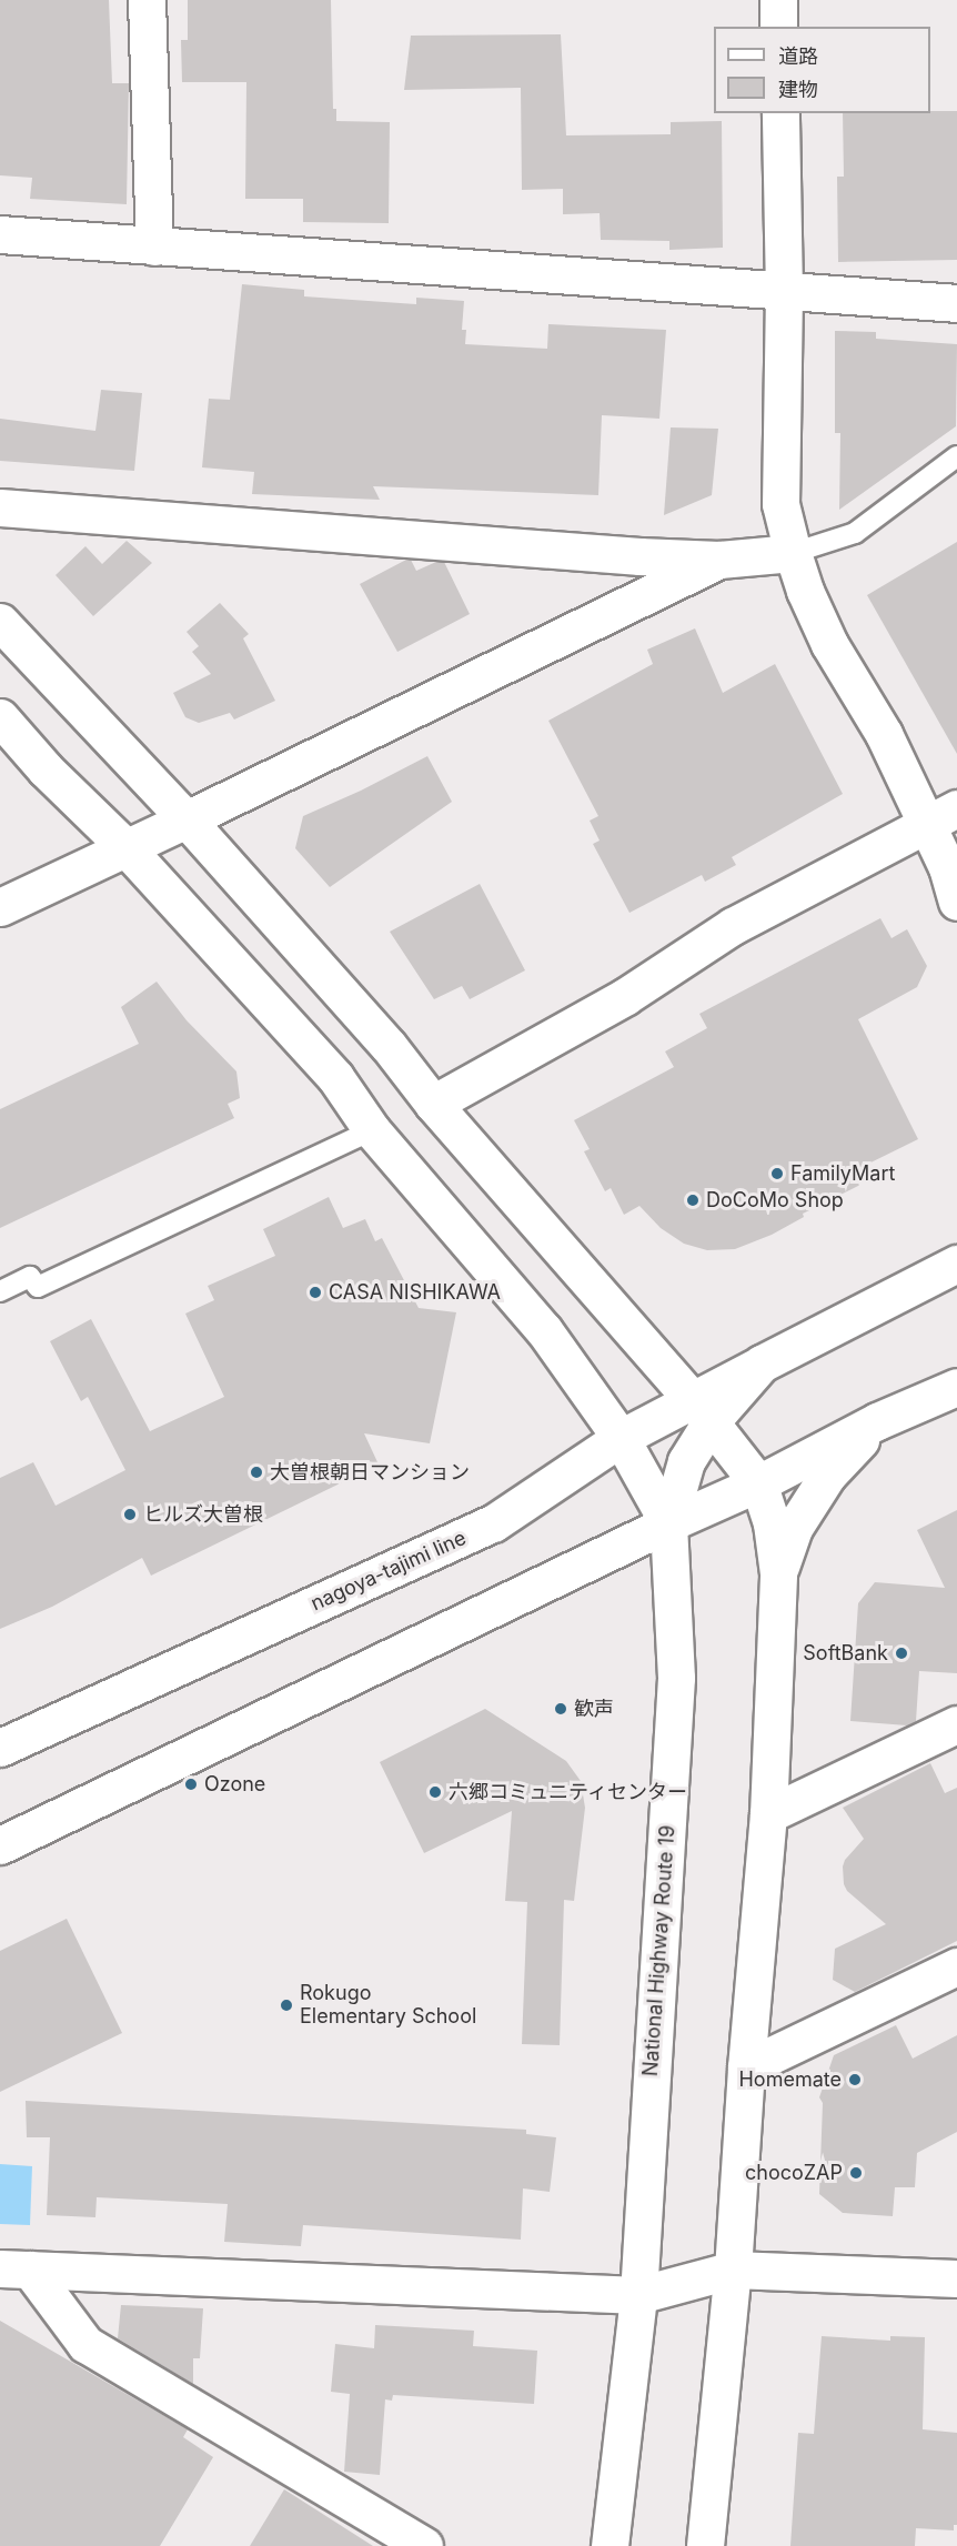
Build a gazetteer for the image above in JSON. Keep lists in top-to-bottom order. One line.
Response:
{"streets":{"main road":["nagoya-tajimi line","National Highway Route 19"]},"crossings":[["nagoya-tajimi line","National Highway Route 19"]],"places":["FamilyMart","DoCoMo Shop","CASA NISHIKAWA","大曽根朝日マンション","ヒルズ大曽根","SoftBank","歓声","Ozone","六郷コミュニティセンター","Rokugo Elementary School","Homemate","chocoZAP"],"legend":["道路","建物"]}
